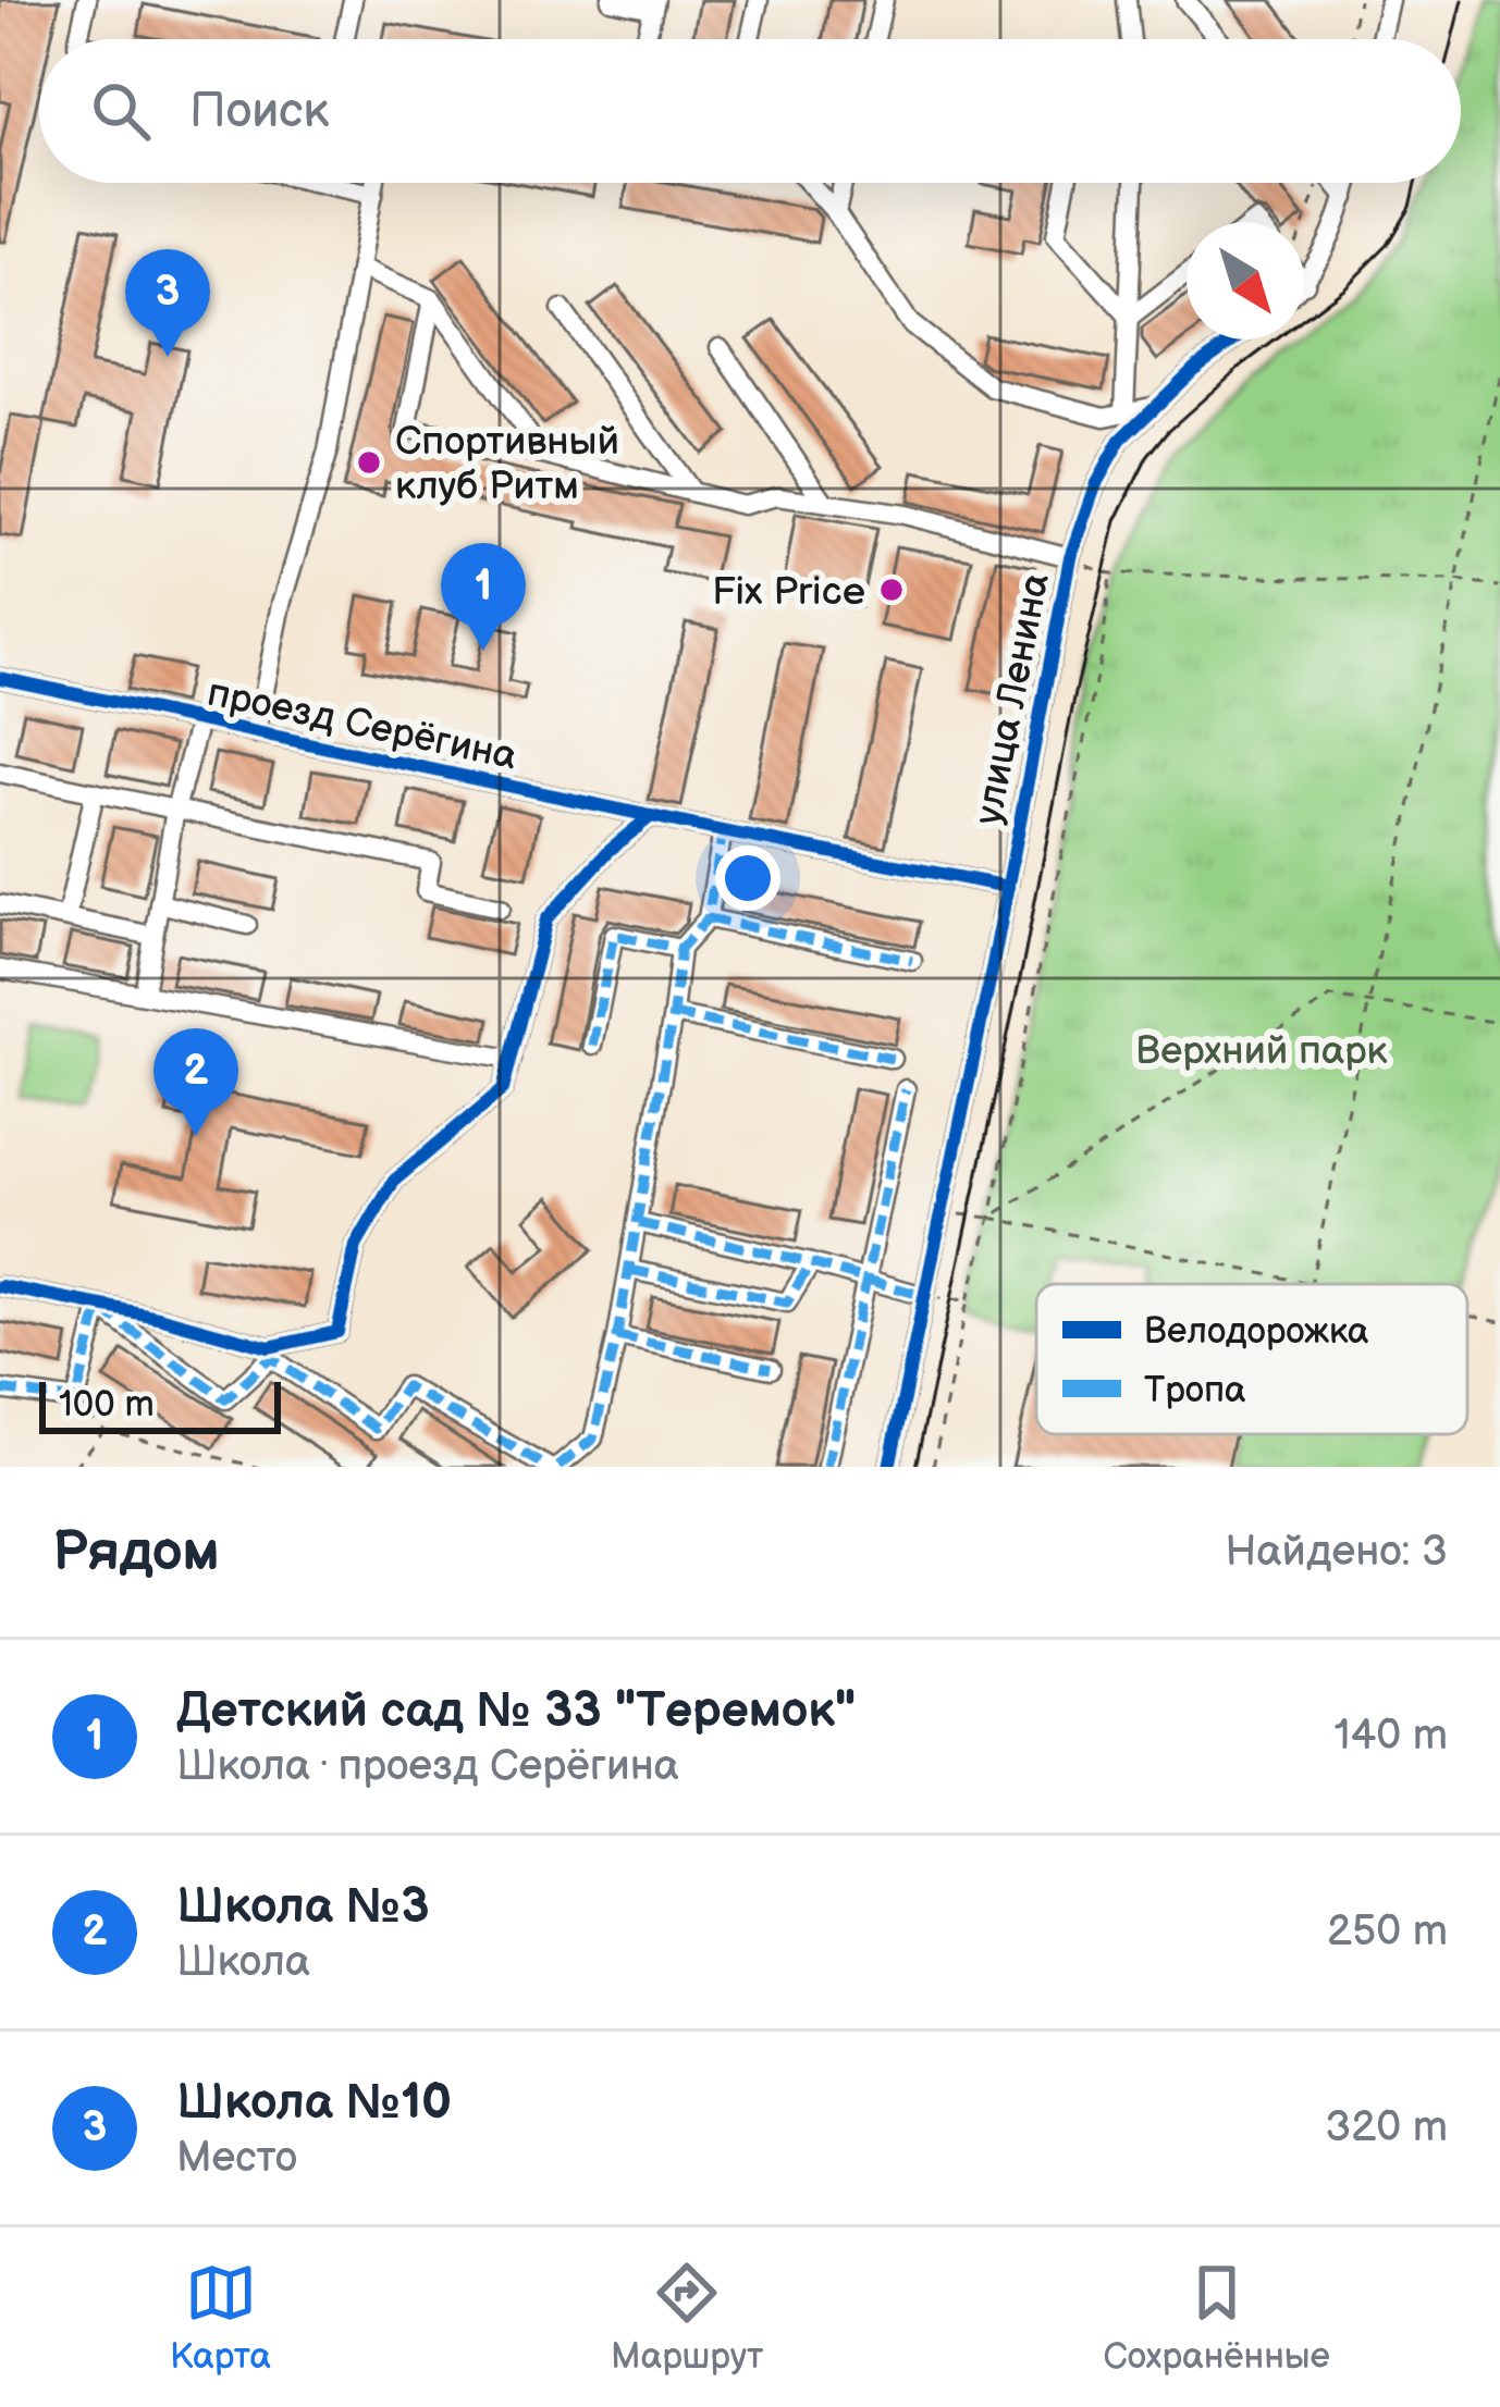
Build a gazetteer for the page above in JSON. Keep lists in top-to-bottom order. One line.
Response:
{"streets":{"street":["улица Ленина","проезд Серёгина"]},"crossings":[["улица Ленина","проезд Серёгина"]],"parks":["Верхний парк"],"places":["Спортивный клуб Ритм","Fix Price"],"legend":["Велодорожка","Тропа"],"scale_bar":"100 m","north":"bottom right","page":{"search":"Поиск","pins":["3","1","2"],"scale":"100 m","heading":["Рядом","Найдено: 3"],"list":[{"mark":"1","name":"Детский сад № 33 \"Теремок\"","note":"Школа · проезд Серёгина","value":"140 m"},{"mark":"2","name":"Школа №3","note":"Школа","value":"250 m"},{"mark":"3","name":"Школа №10","note":"Место","value":"320 m"}],"nav":["Карта","Маршрут","Сохранённые"]}}
